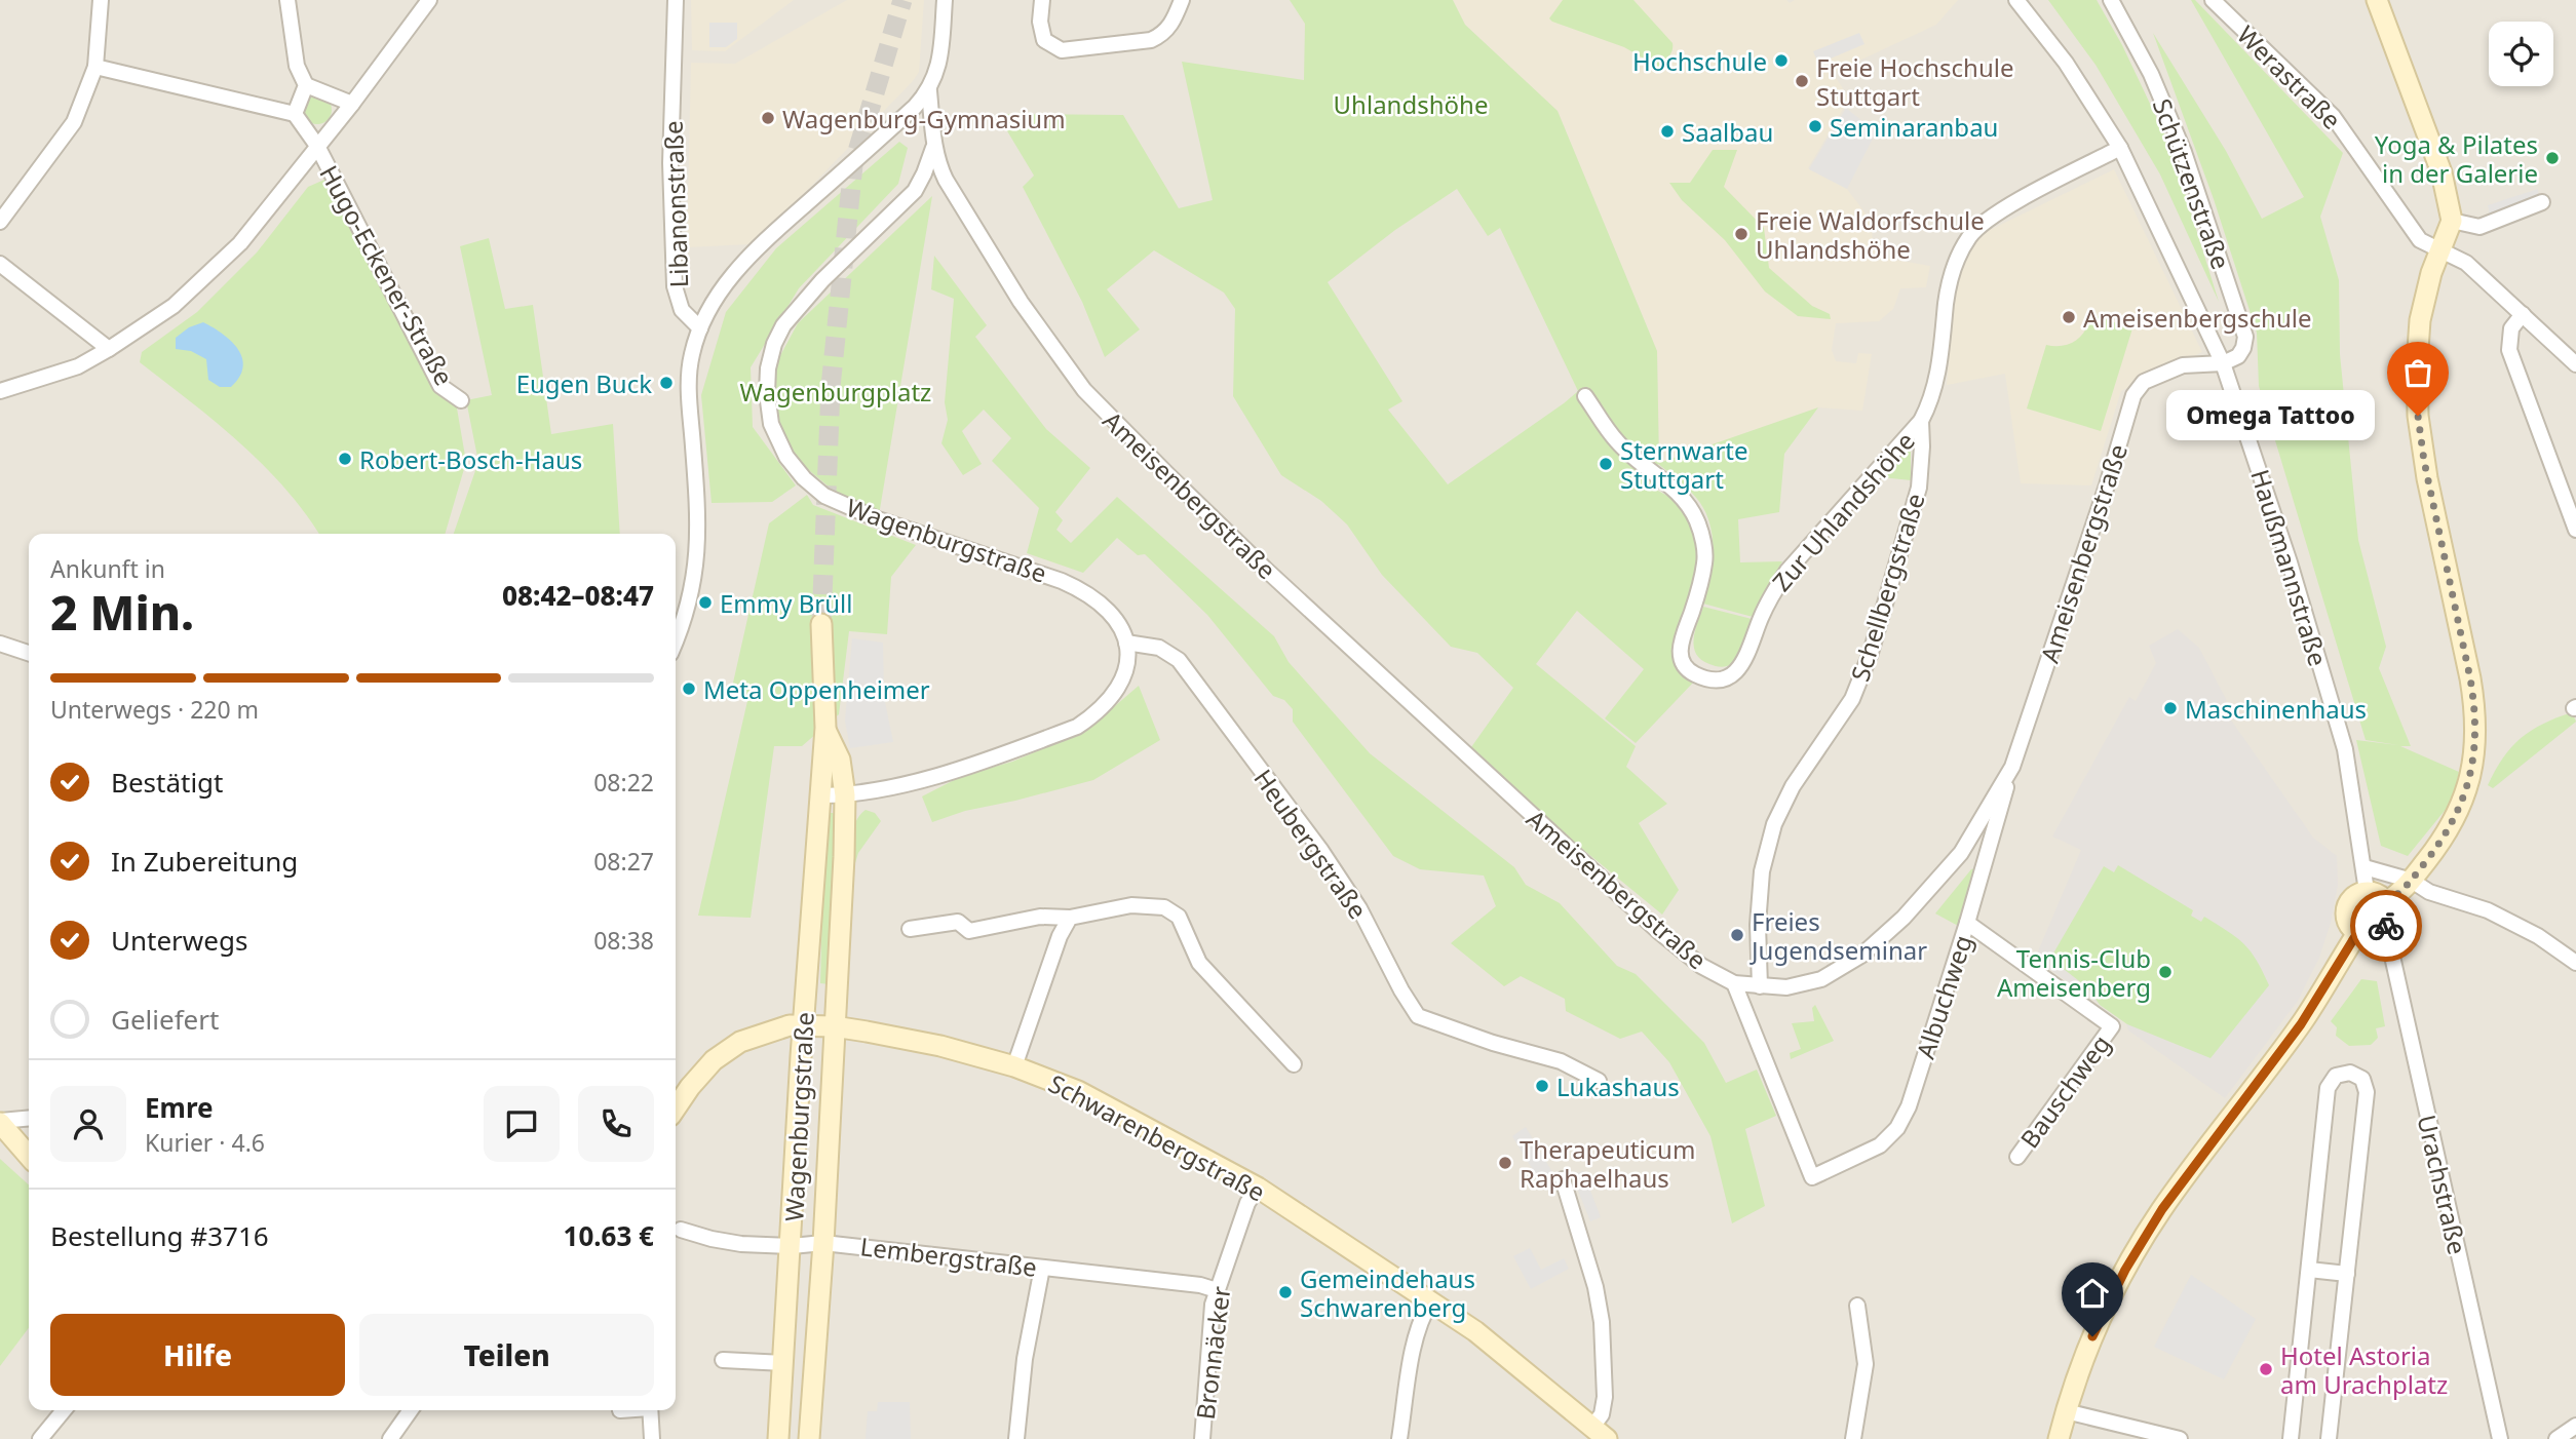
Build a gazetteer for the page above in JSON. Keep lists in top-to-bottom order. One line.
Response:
{"streets":{"street":["Werastraße","Schützenstraße","Libanonstraße","Hugo-Eckener-Straße","Ameisenbergstraße","Zur Uhlandshöhe","Wagenburgstraße","Haußmannstraße","Schellbergstraße","Heubergstraße","Albuchweg","Bauschweg","Schwarenbergstraße","Urachstraße","Lembergstraße","Bronnäcker"]},"crossings":[["Schützenstraße","Ameisenbergstraße"],["Schützenstraße","Haußmannstraße"],["Ameisenbergstraße","Wagenburgstraße"],["Ameisenbergstraße","Haußmannstraße"],["Ameisenbergstraße","Schellbergstraße"],["Ameisenbergstraße","Albuchweg"],["Zur Uhlandshöhe","Haußmannstraße"],["Zur Uhlandshöhe","Schellbergstraße"],["Wagenburgstraße","Heubergstraße"],["Wagenburgstraße","Schwarenbergstraße"],["Wagenburgstraße","Lembergstraße"],["Haußmannstraße","Urachstraße"],["Albuchweg","Bauschweg"],["Schwarenbergstraße","Bronnäcker"],["Lembergstraße","Bronnäcker"]],"parks":["Uhlandshöhe","Wagenburgplatz"],"places":["Hochschule","Freie Hochschule Stuttgart","Wagenburg-Gymnasium","Seminaranbau","Saalbau","Yoga & Pilates in der Galerie","Freie Waldorfschule Uhlandshöhe","Ameisenbergschule","Eugen Buck","Omega Tattoo","Robert-Bosch-Haus","Sternwarte Stuttgart","Emmy Brüll","Meta Oppenheimer","Maschinenhaus","Freies Jugendseminar","Tennis-Club Ameisenberg","Lukashaus","Therapeuticum Raphaelhaus","Gemeindehaus Schwarenberg","Hotel Astoria am Urachplatz"],"page":{"bubble":"Omega Tattoo","heading":["2 Min.","Ankunft in","08:42–08:47"],"panel":["Emre","Kurier · 4.6","Bestellung #3716","10.63 €"],"bar":"Unterwegs · 220 m","list":[["Bestätigt","08:22"],["In Zubereitung","08:27"],["Unterwegs","08:38"],"Geliefert"],"buttons":["Hilfe","Teilen"]}}
